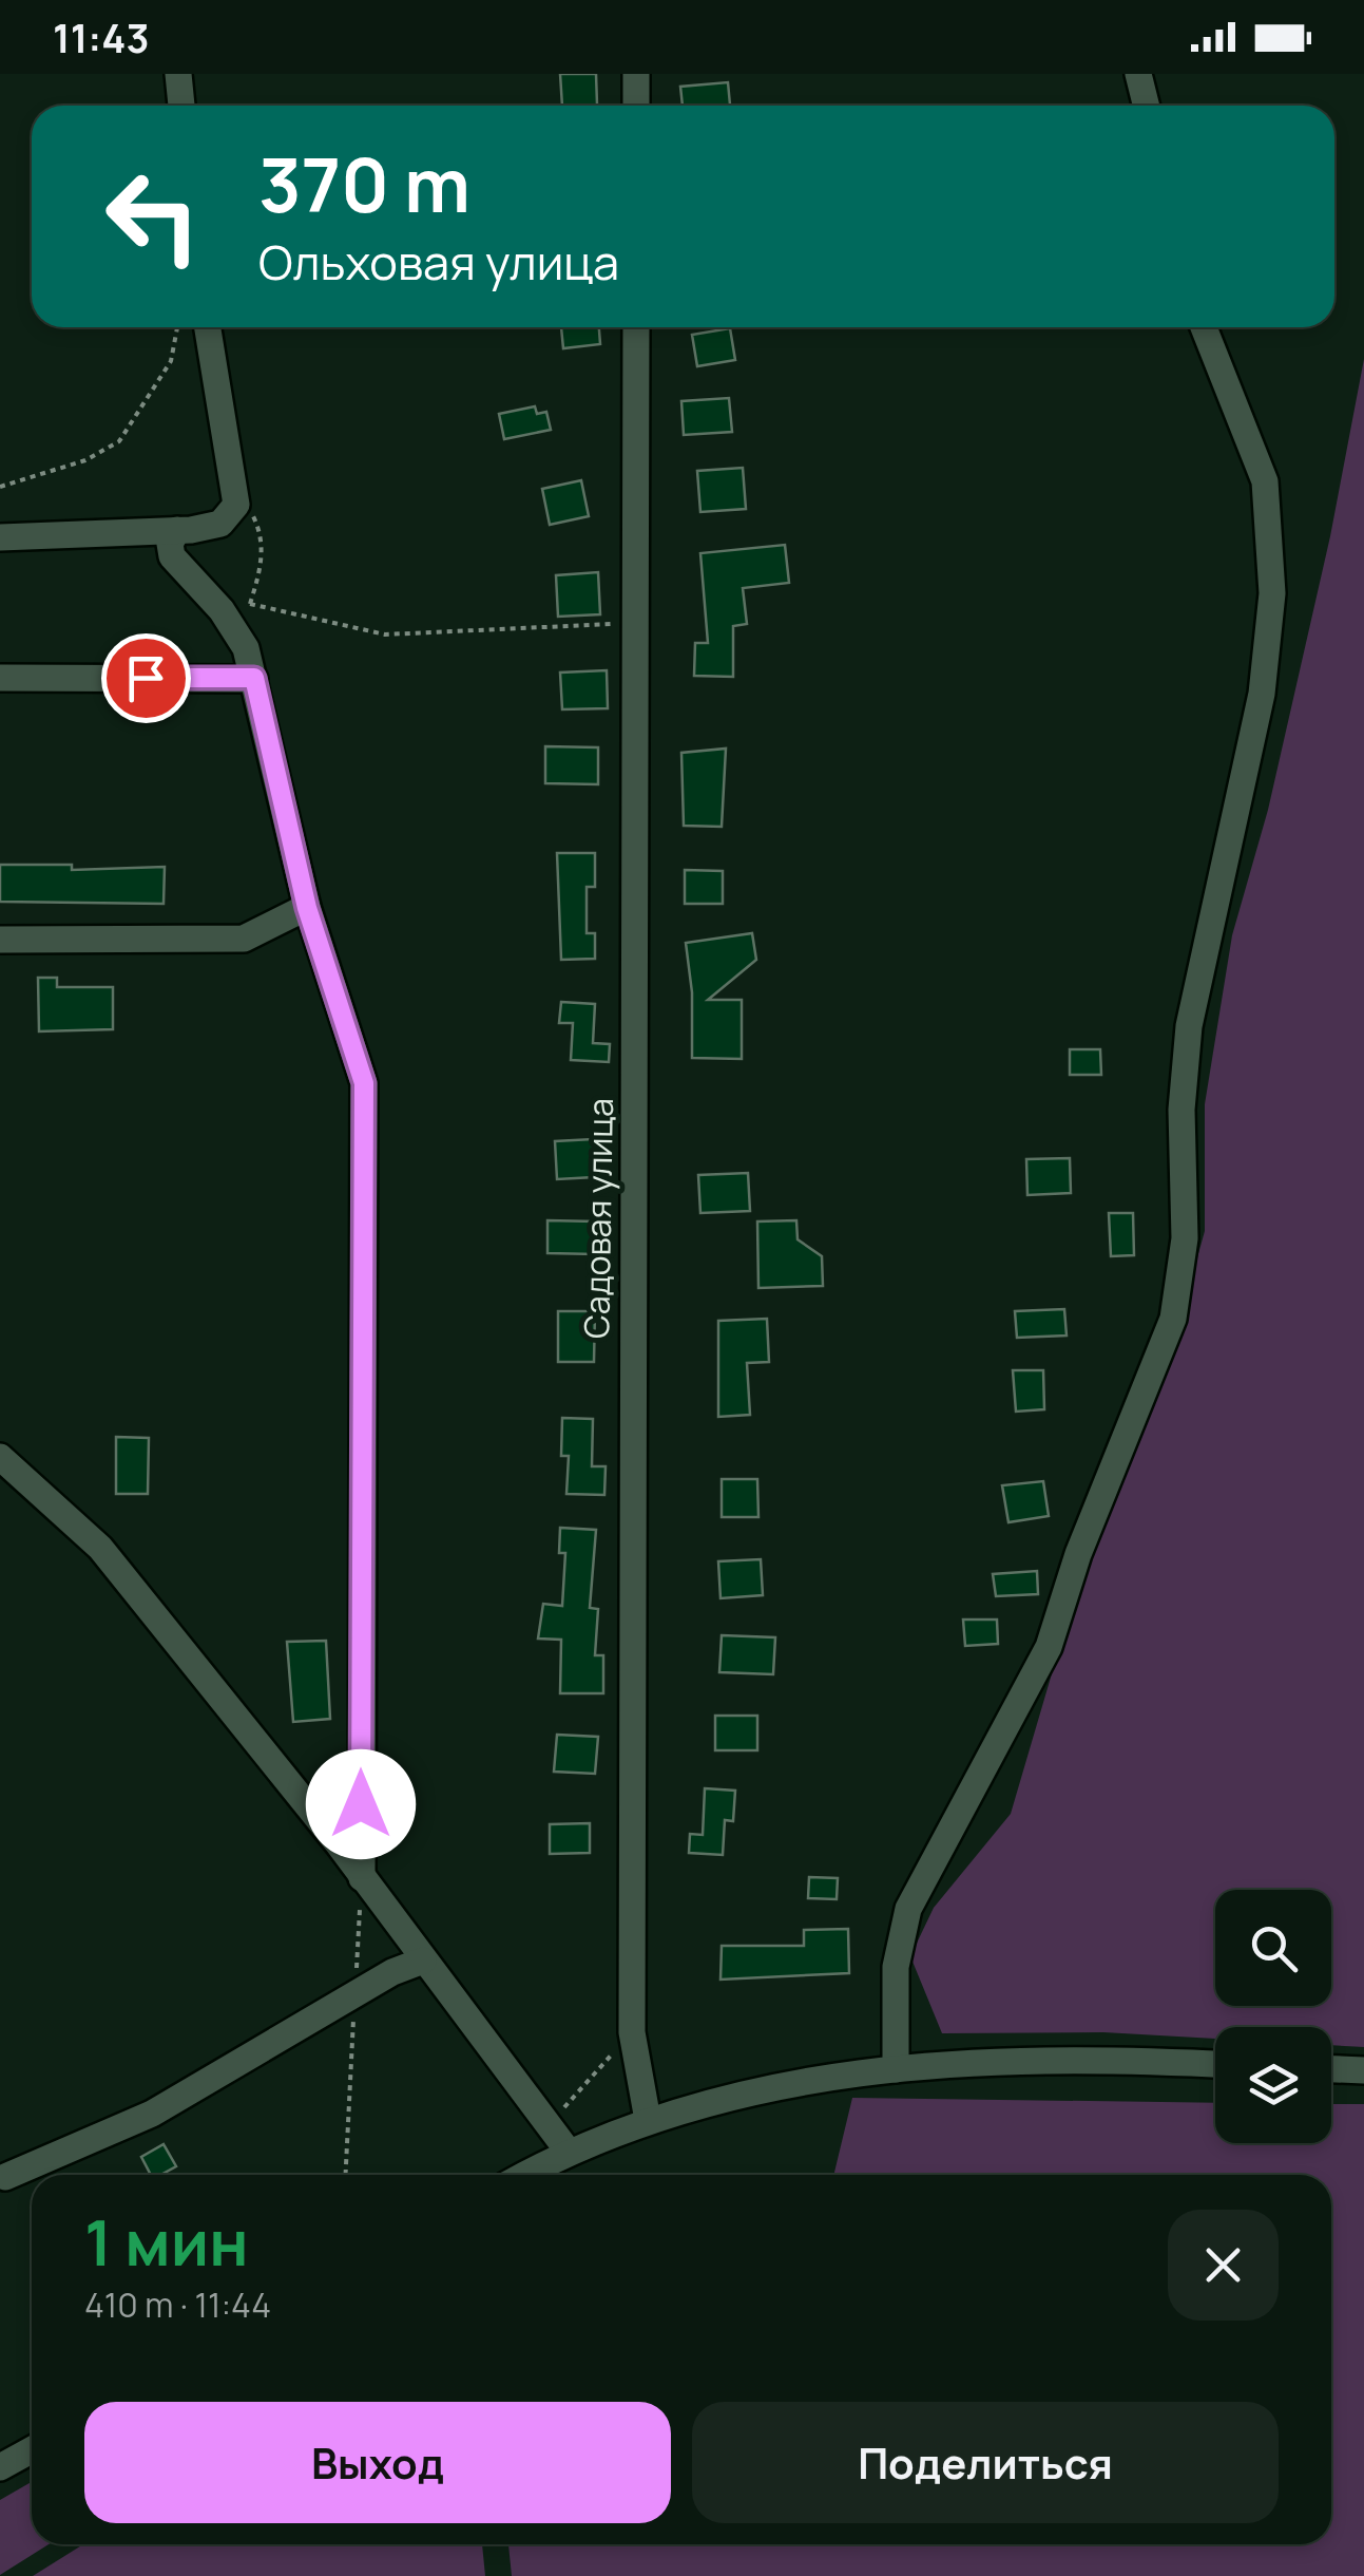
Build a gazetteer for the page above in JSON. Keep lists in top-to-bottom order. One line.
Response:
{"streets":{"street":["Садовая улица"]},"page":{"status":"11:43","turn":["370 m","Ольховая улица"],"heading":["1 мин","410 m · 11:44"],"buttons":["Выход","Поделиться"]}}
